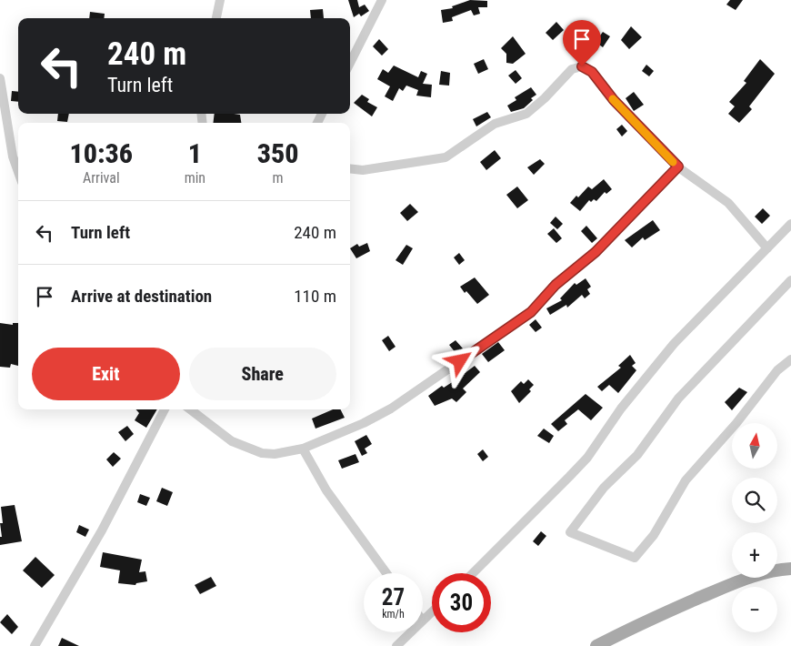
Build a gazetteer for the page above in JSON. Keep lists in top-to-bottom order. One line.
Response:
{"north":"top","page":{"turn":["240 m","Turn left"],"eta":["10:36","Arrival","1","min","350","m"],"list":[{"name":"Turn left","value":"240 m"},{"name":"Arrive at destination","value":"110 m"}],"buttons":["Exit","Share"],"map_buttons":["+","−"],"speed":"27 km/h","limit":"30"}}
